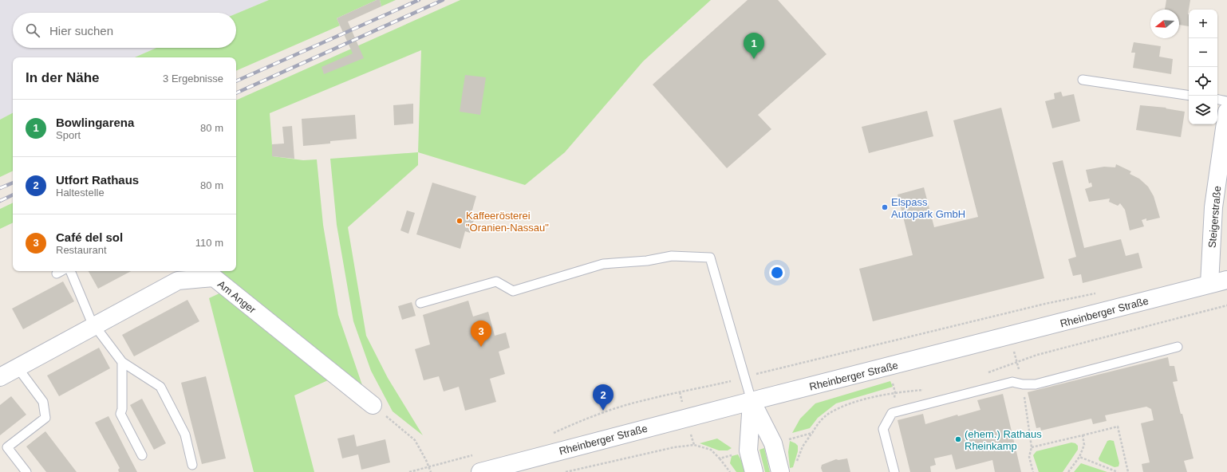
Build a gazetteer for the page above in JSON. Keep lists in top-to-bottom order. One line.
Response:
{"streets":{"street":["Steigerstraße","Am Anger","Rheinberger Straße"]},"crossings":[["Steigerstraße","Rheinberger Straße"]],"places":["Elspass Autopark GmbH","Kaffeerösterei \"Oranien-Nassau\"","(ehem.) Rathaus Rheinkamp"],"north":"left","page":{"map_buttons":["+","−"],"search":"Hier suchen","pins":["1","3","2"],"heading":["In der Nähe","3 Ergebnisse"],"list":[{"mark":"1","name":"Bowlingarena","note":"Sport","value":"80 m"},{"mark":"2","name":"Utfort Rathaus","note":"Haltestelle","value":"80 m"},{"mark":"3","name":"Café del sol","note":"Restaurant","value":"110 m"}]}}
